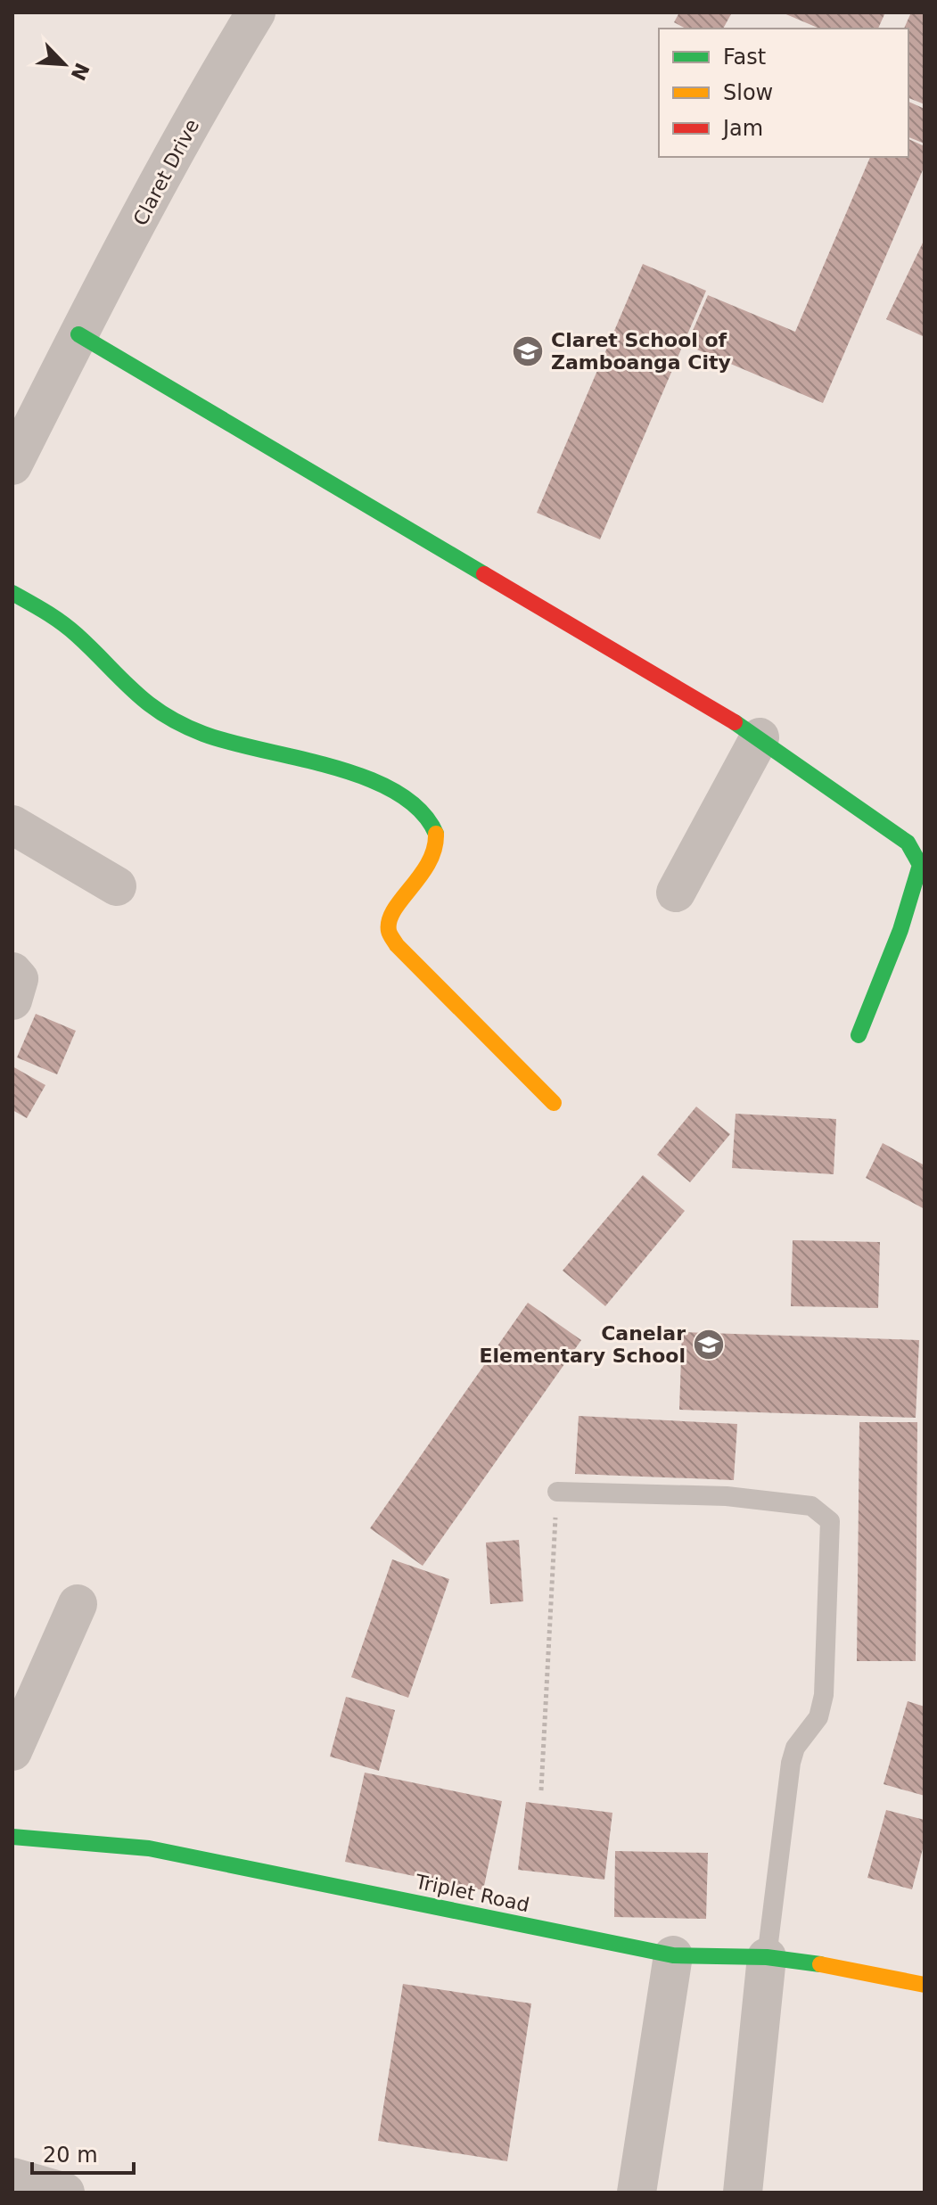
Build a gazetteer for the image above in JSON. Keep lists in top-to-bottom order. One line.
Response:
{"streets":{"street":["Claret Drive","Triplet Road"]},"places":{"school or university":["Claret School of Zamboanga City","Canelar Elementary School"]},"legend":["Fast","Slow","Jam"],"scale_bar":"20 m","north":"bottom right"}
